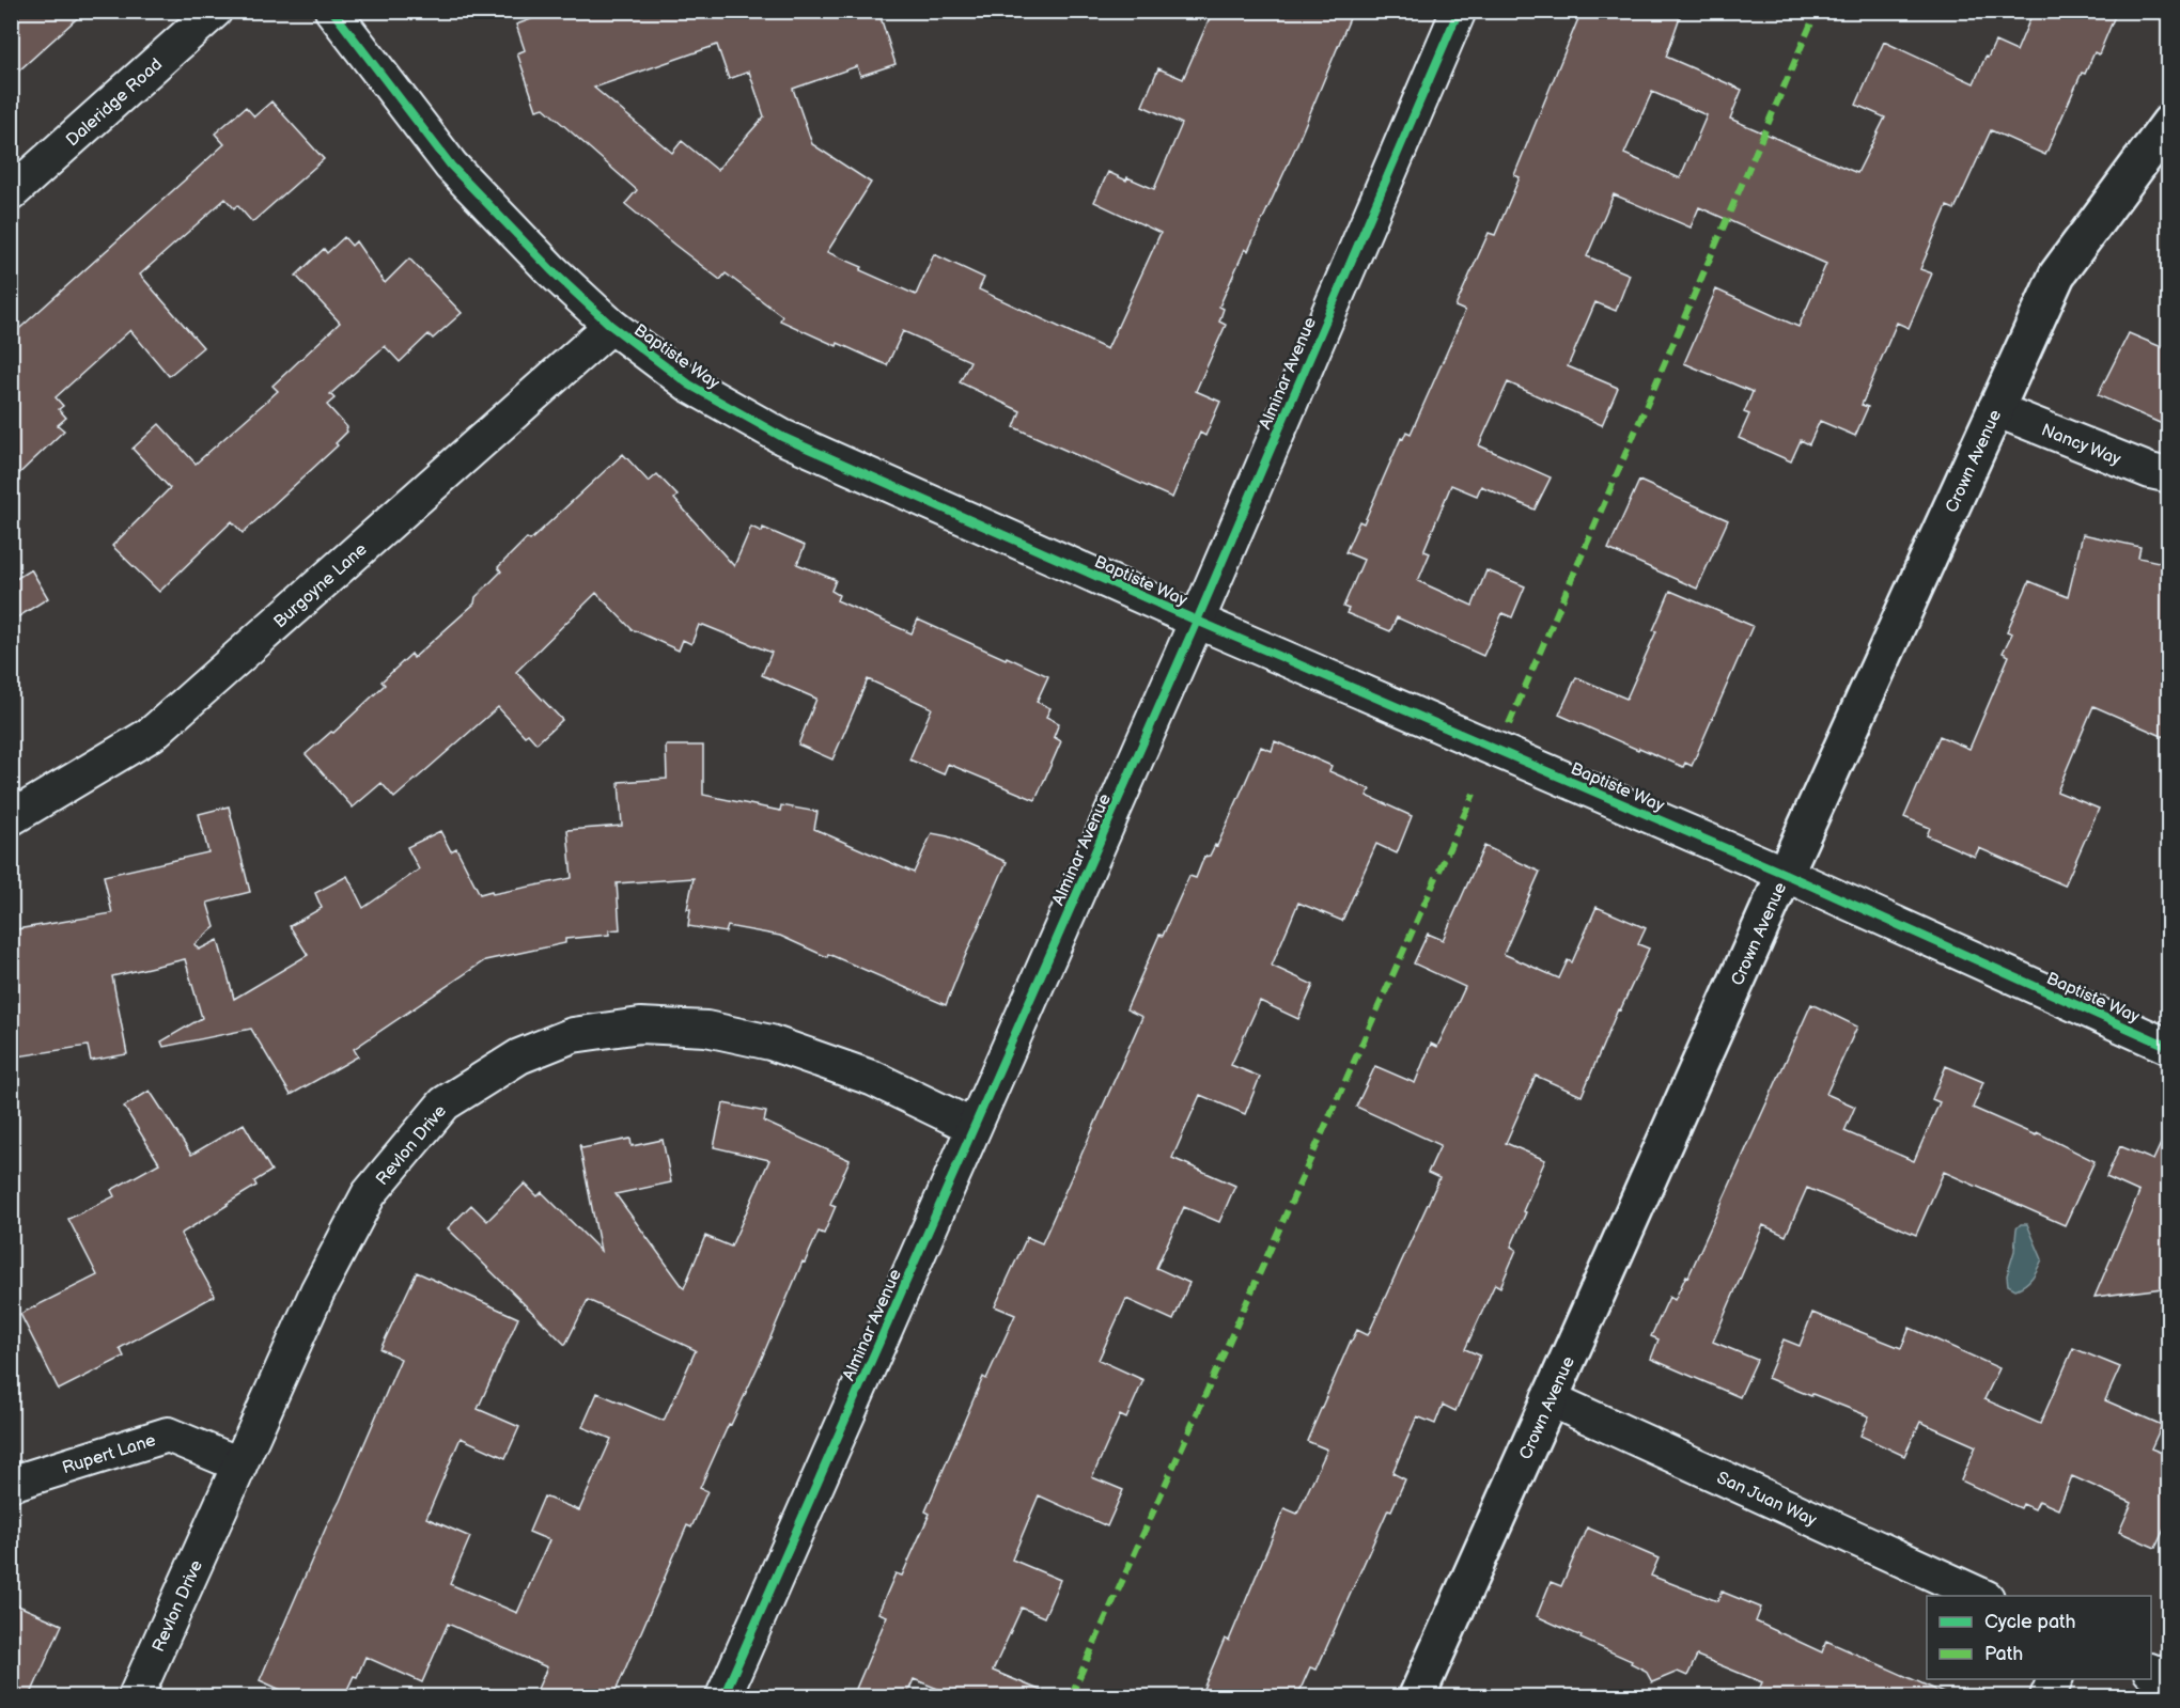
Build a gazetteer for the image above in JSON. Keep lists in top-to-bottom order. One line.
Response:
{"streets":{"street":["Daleridge Road","Baptiste Way","Alminar Avenue","Nancy Way","Crown Avenue","Burgoyne Lane","Revlon Drive","Rupert Lane","San Juan Way"]},"crossings":[["Baptiste Way","Alminar Avenue"],["Baptiste Way","Crown Avenue"],["Baptiste Way","Burgoyne Lane"],["Alminar Avenue","Revlon Drive"],["Nancy Way","Crown Avenue"],["Crown Avenue","San Juan Way"],["Revlon Drive","Rupert Lane"]],"legend":["Cycle path","Path"]}
